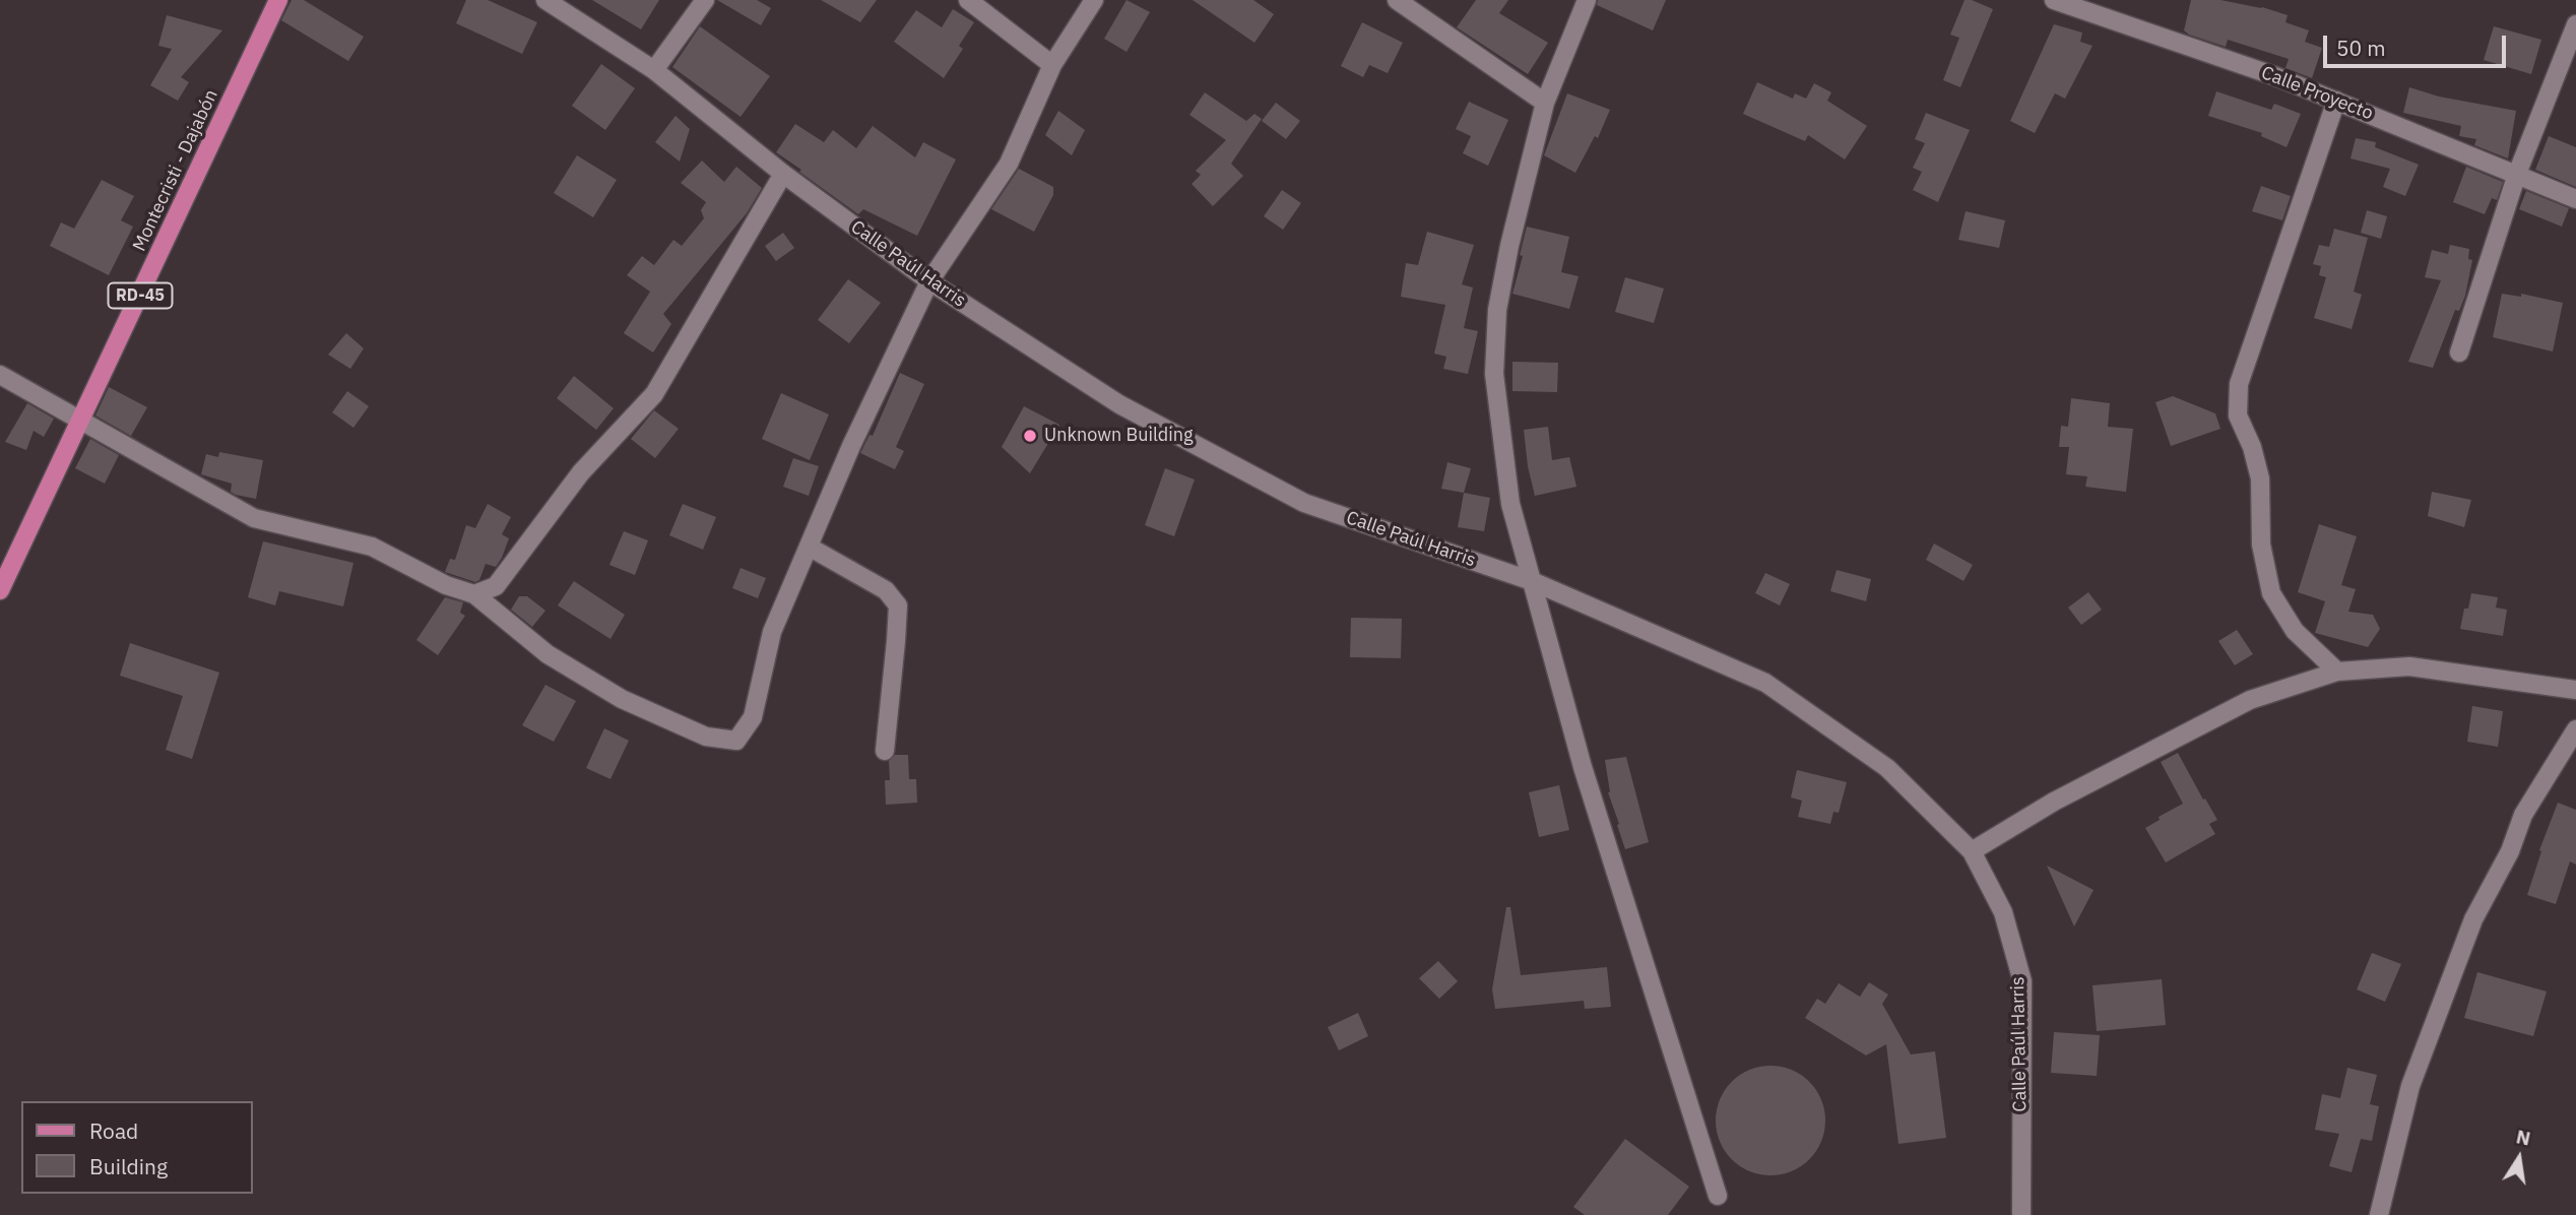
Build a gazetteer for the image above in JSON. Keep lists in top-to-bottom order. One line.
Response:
{"streets":{"main road":["Montecristi - Dajabón","RD-45"],"street":["Calle Proyecto","Calle Paúl Harris"]},"places":["Unknown Building"],"legend":["Road","Building"],"scale_bar":"50 m","north":"top"}
